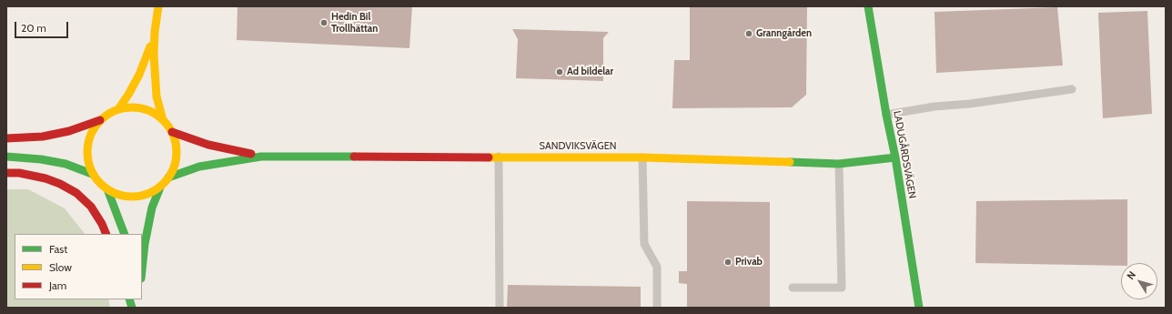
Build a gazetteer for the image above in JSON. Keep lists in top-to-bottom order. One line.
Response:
{"streets":{"main road":["SANDVIKSVÄGEN","LADUGÅRDSVÄGEN"]},"crossings":[["SANDVIKSVÄGEN","LADUGÅRDSVÄGEN"]],"places":["Hedin Bil Trollhättan","Granngården","Ad bildelar","Privab"],"legend":["Fast","Slow","Jam"],"scale_bar":"20 m","north":"top left"}
